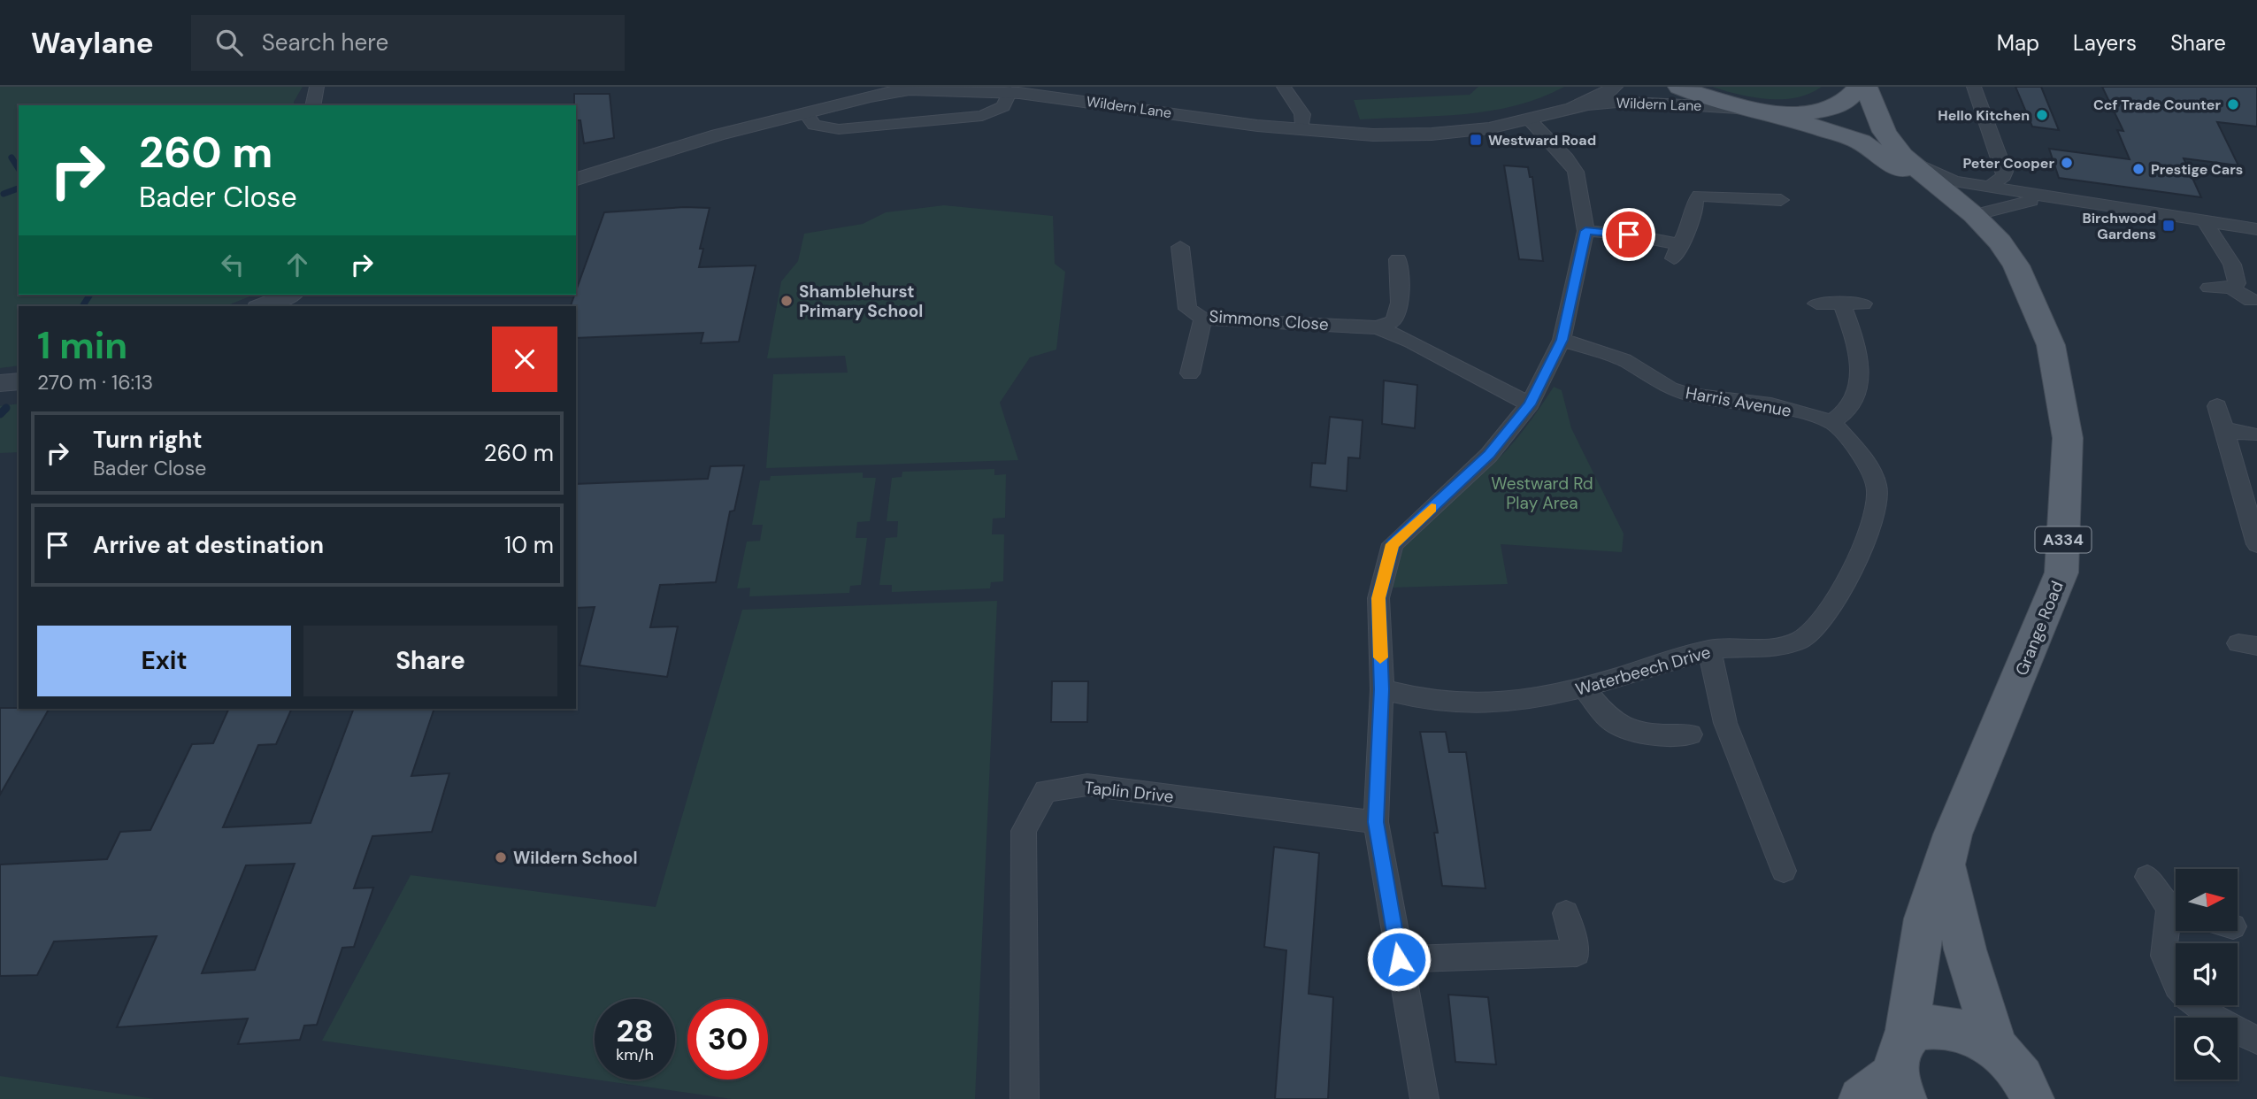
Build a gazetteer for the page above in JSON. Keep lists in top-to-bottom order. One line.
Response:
{"streets":{"main road":["A334","Grange Road"],"street":["Wildern Lane","Simmons Close","Harris Avenue","Waterbeech Drive","Taplin Drive"]},"crossings":[["Harris Avenue","Waterbeech Drive"]],"parks":["Westward Rd Play Area"],"places":{"other":["Ccf Trade Counter","Hello Kitchen","Peter Cooper","Prestige Cars","Shamblehurst Primary School","Wildern School"],"transit":["Westward Road","Birchwood Gardens"]},"north":"right","page":{"header":"Waylane","search":"Search here","nav":["Map","Layers","Share"],"turn":["260 m","Bader Close"],"heading":["1 min","270 m · 16:13"],"list":[{"name":"Turn right","note":"Bader Close","value":"260 m"},{"name":"Arrive at destination","value":"10 m"}],"buttons":["Exit","Share"],"speed":"28 km/h","limit":"30"}}
